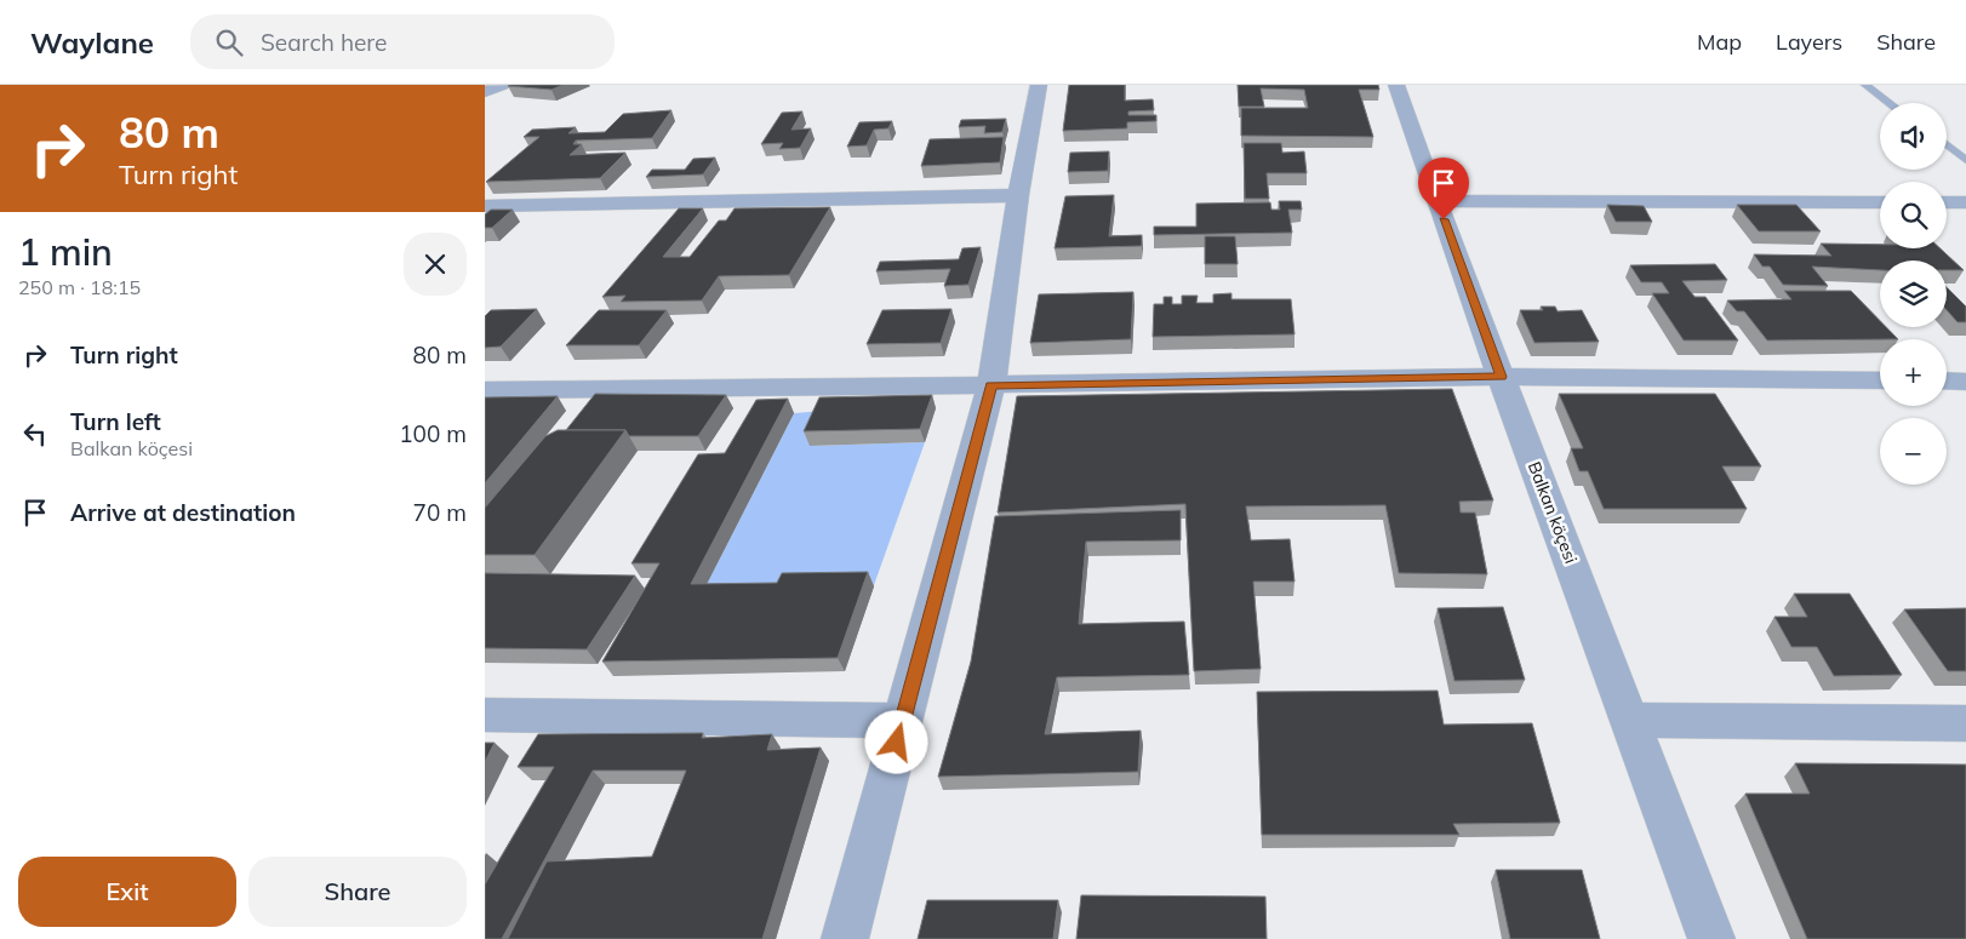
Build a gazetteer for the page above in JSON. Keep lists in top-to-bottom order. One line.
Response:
{"streets":{"street":["Balkan köçesi"]},"page":{"header":"Waylane","search":"Search here","nav":["Map","Layers","Share"],"turn":["80 m","Turn right"],"map_buttons":["+","−"],"heading":["1 min","250 m · 18:15"],"list":[{"name":"Turn right","value":"80 m"},{"name":"Turn left","note":"Balkan köçesi","value":"100 m"},{"name":"Arrive at destination","value":"70 m"}],"buttons":["Exit","Share"]}}
